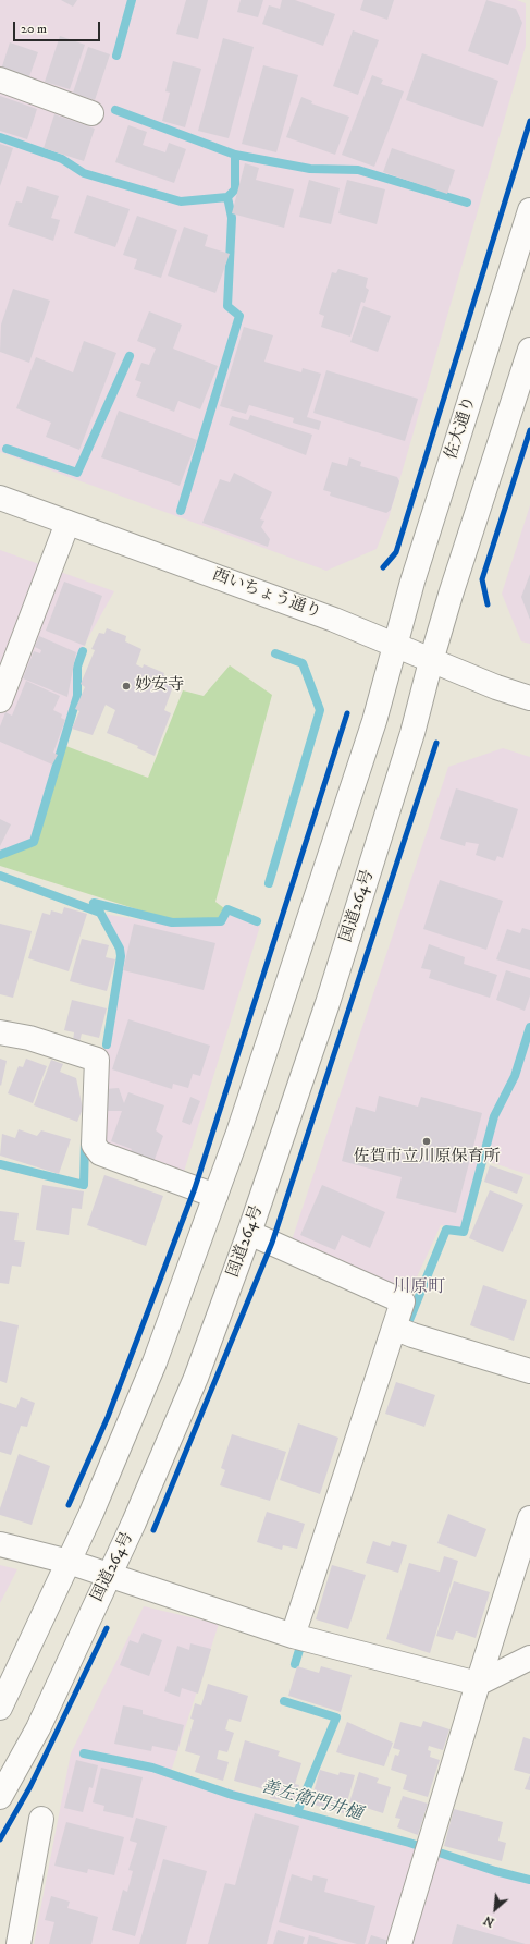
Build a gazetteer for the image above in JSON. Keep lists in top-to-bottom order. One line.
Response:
{"streets":{"main road":["佐大通り","西いちょう通り","国道264号"]},"crossings":[["佐大通り","西いちょう通り"],["西いちょう通り","国道264号"]],"districts":["川原町"],"water":["善左衛門井樋"],"places":["妙安寺","佐賀市立川原保育所"],"scale_bar":"20 m","north":"bottom left"}
